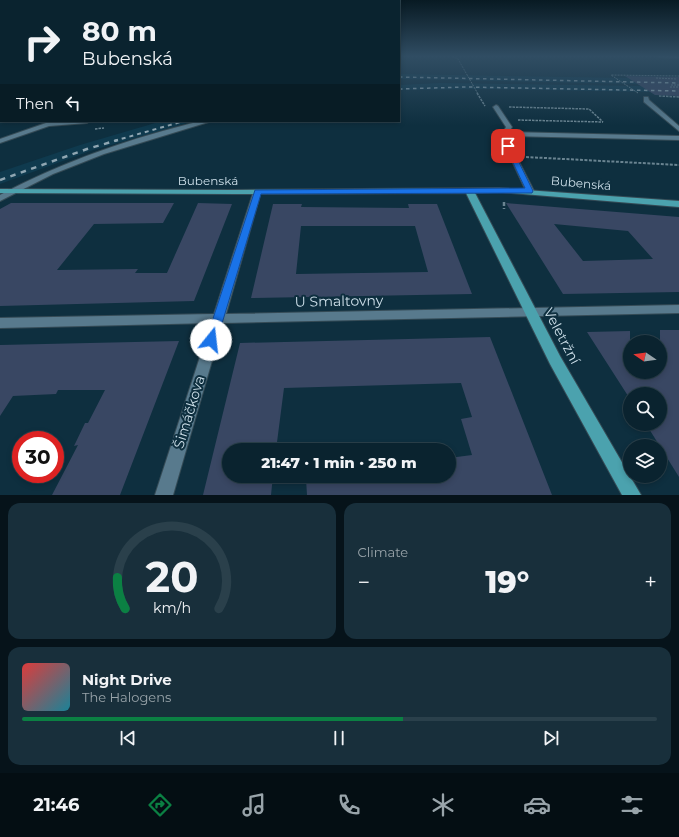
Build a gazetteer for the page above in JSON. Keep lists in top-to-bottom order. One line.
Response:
{"streets":{"main road":["Bubenská","Veletržní"],"street":["U Smaltovny","Šimáčkova"]},"crossings":[["Bubenská","Veletržní"],["Bubenská","Šimáčkova"],["U Smaltovny","Veletržní"],["U Smaltovny","Šimáčkova"]],"north":"left","page":{"turn":["80 m","Bubenská"],"then":"Then","limit":"30","trip":"21:47 · 1 min · 250 m","tile":"Climate","heat":["−","19°","+"],"song":["Night Drive","The Halogens"],"tabs":"21:46","gauge":["20","km/h"]}}
